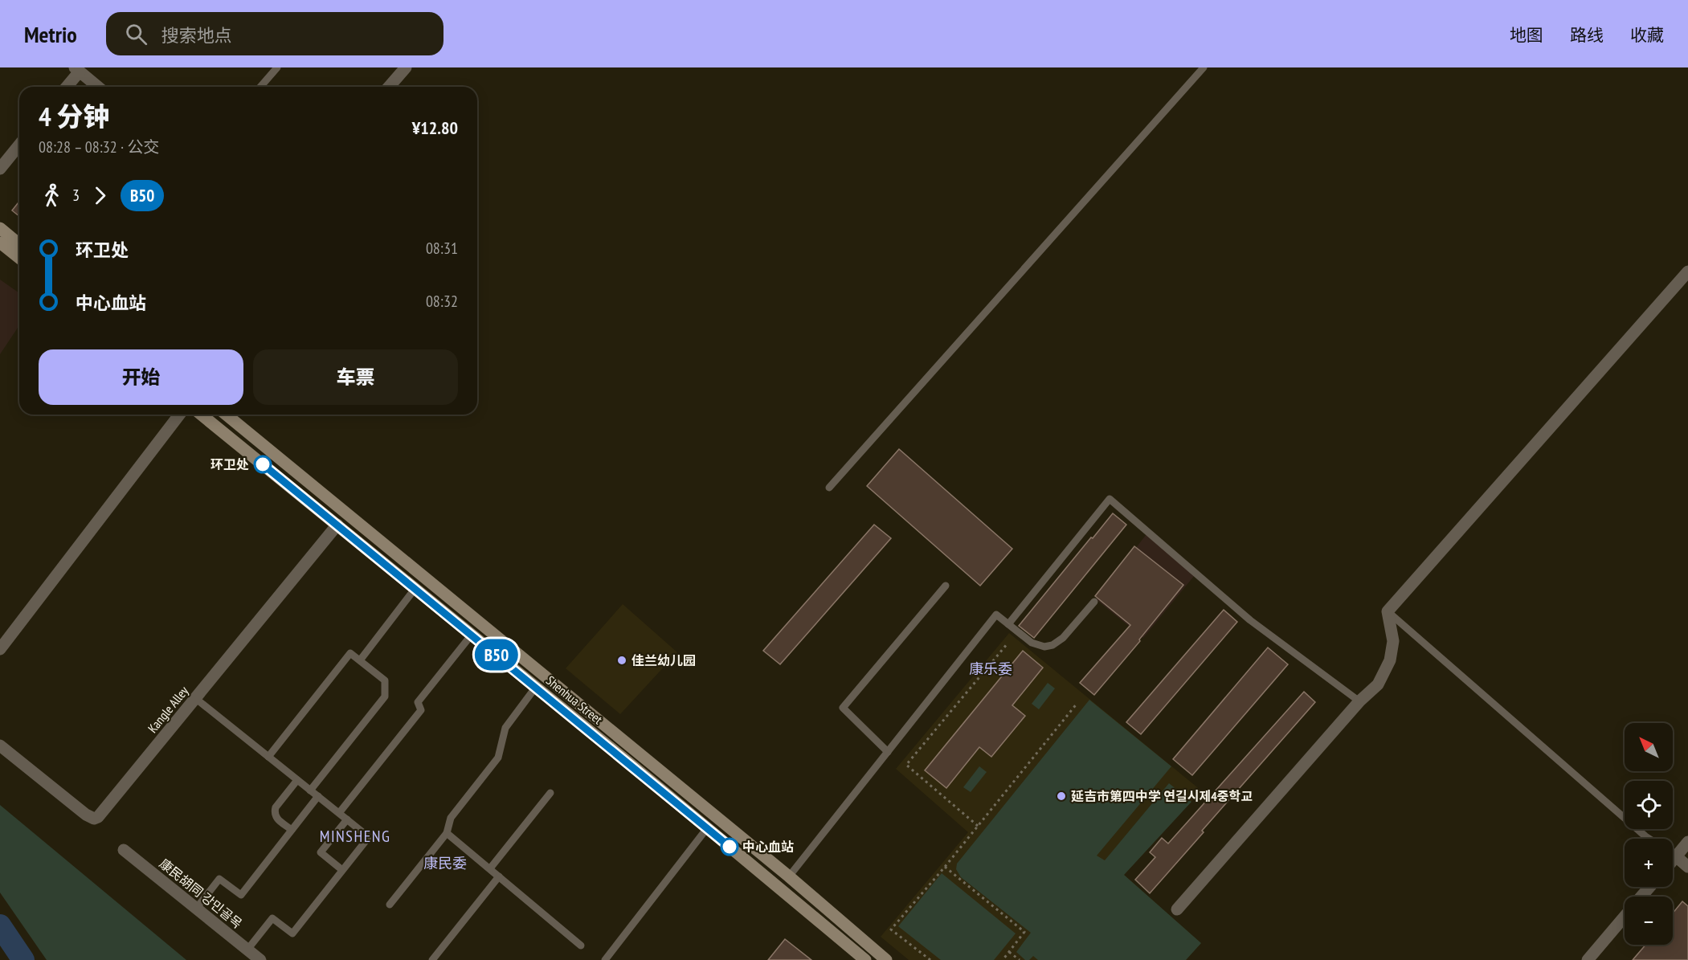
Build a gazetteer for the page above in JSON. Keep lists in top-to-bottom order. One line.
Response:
{"streets":{"main road":["Shenhua Street"],"street":["Kangle Alley","康民胡同 강민골목"]},"crossings":[["Shenhua Street","Kangle Alley"]],"districts":["康乐委","MINSHENG","康民委"],"places":["环卫处","佳兰幼儿园","延吉市第四中学 연길시제4중학교","中心血站"],"lines":["bus line B50"],"north":"top left","page":{"header":"Metrio","search":"搜索地点","nav":["地图","路线","收藏"],"on_map":"B50","heading":["4 分钟","08:28 – 08:32 · 公交","¥12.80"],"legs":["3","B50"],"list":[{"name":"环卫处","value":"08:31"},{"name":"中心血站","value":"08:32"}],"buttons":["开始","车票"],"map_buttons":["+","−"]}}
